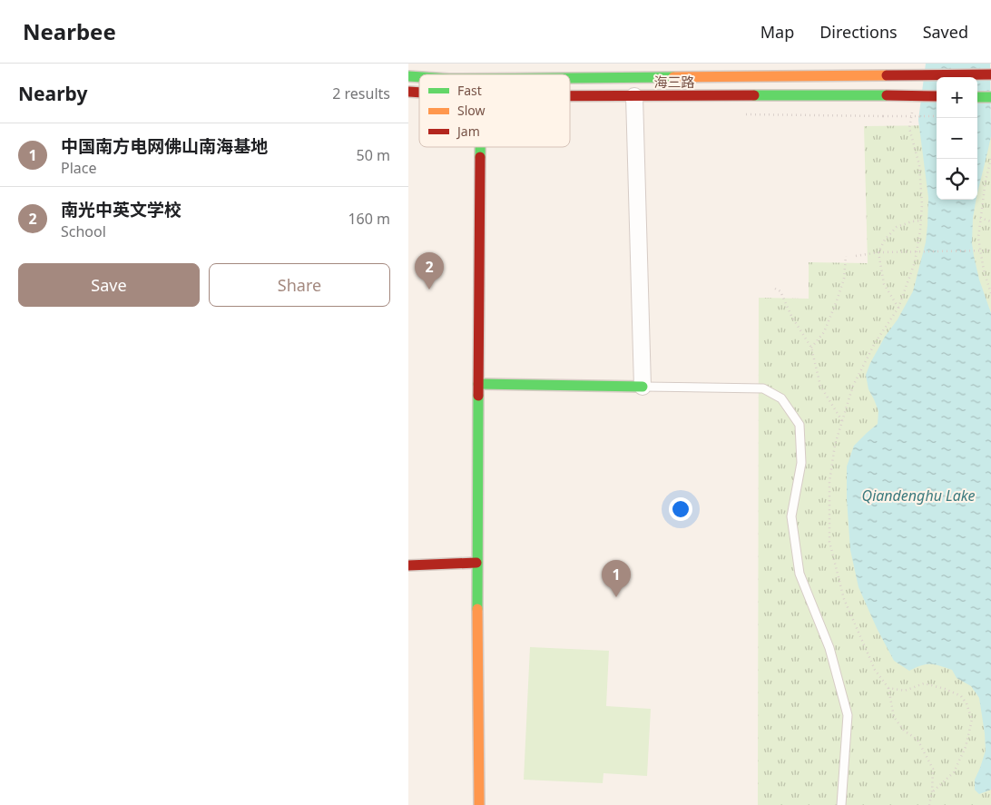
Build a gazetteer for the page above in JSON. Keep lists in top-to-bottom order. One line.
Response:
{"streets":{"main road":["海三路"]},"water":["Qiandenghu Lake"],"legend":["Fast","Slow","Jam"],"page":{"header":"Nearbee","nav":["Map","Directions","Saved"],"heading":["Nearby","2 results"],"map_buttons":["+","−"],"list":[{"mark":"1","name":"中国南方电网佛山南海基地","note":"Place","value":"50 m"},{"mark":"2","name":"南光中英文学校","note":"School","value":"160 m"}],"buttons":["Save","Share"],"pins":["2","1"]}}
